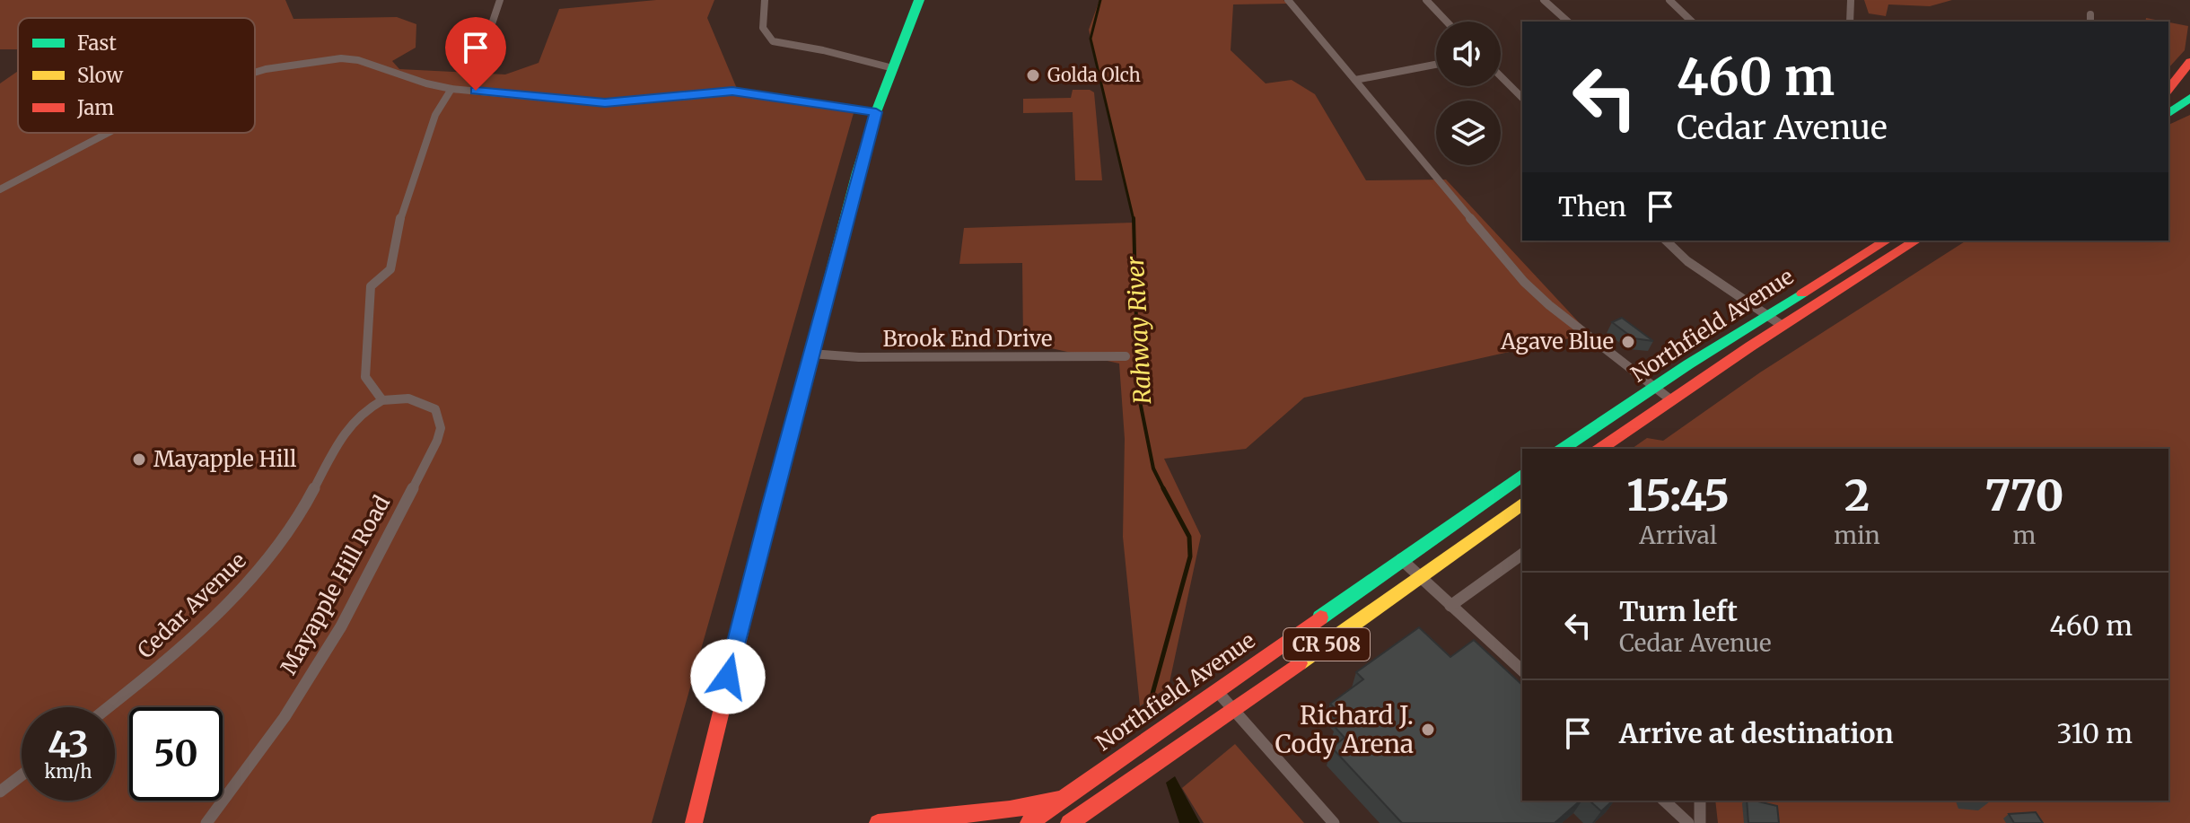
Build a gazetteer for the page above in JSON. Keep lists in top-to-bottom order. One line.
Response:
{"streets":{"main road":["Northfield Avenue","CR 508"],"street":["Brook End Drive","Mayapple Hill Road","Cedar Avenue"]},"crossings":[["Mayapple Hill Road","Cedar Avenue"]],"water":["Rahway River"],"places":["Golda Olch","Agave Blue","Mayapple Hill","Richard J. Cody Arena"],"legend":["Fast","Slow","Jam"],"page":{"turn":["460 m","Cedar Avenue"],"then":"Then","eta":["15:45","Arrival","2","min","770","m"],"list":[{"name":"Turn left","note":"Cedar Avenue","value":"460 m"},{"name":"Arrive at destination","value":"310 m"}],"speed":"43 km/h","limit":"50"}}
